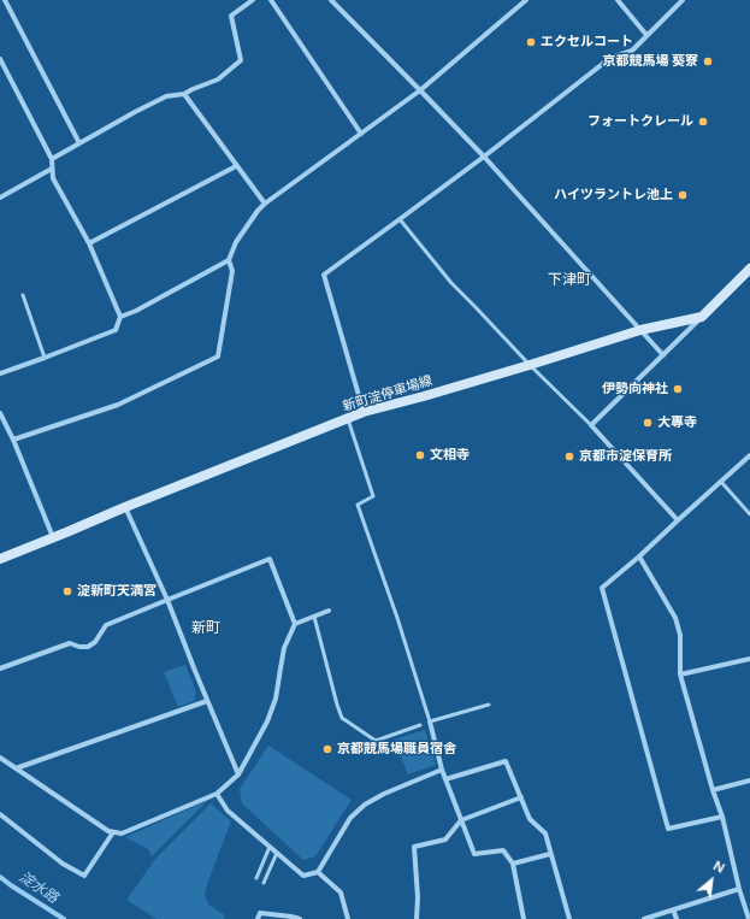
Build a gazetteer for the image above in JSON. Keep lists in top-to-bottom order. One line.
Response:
{"streets":{"main road":["新町淀停車場線"]},"districts":["下津町","新町"],"water":["淀水路"],"places":["エクセルコート","京都競馬場 葵寮","フォートクレール","ハイツラントレ池上","伊勢向神社","大專寺","文相寺","京都市淀保育所","淀新町天満宮","京都競馬場職員宿舎"],"north":"top right"}
